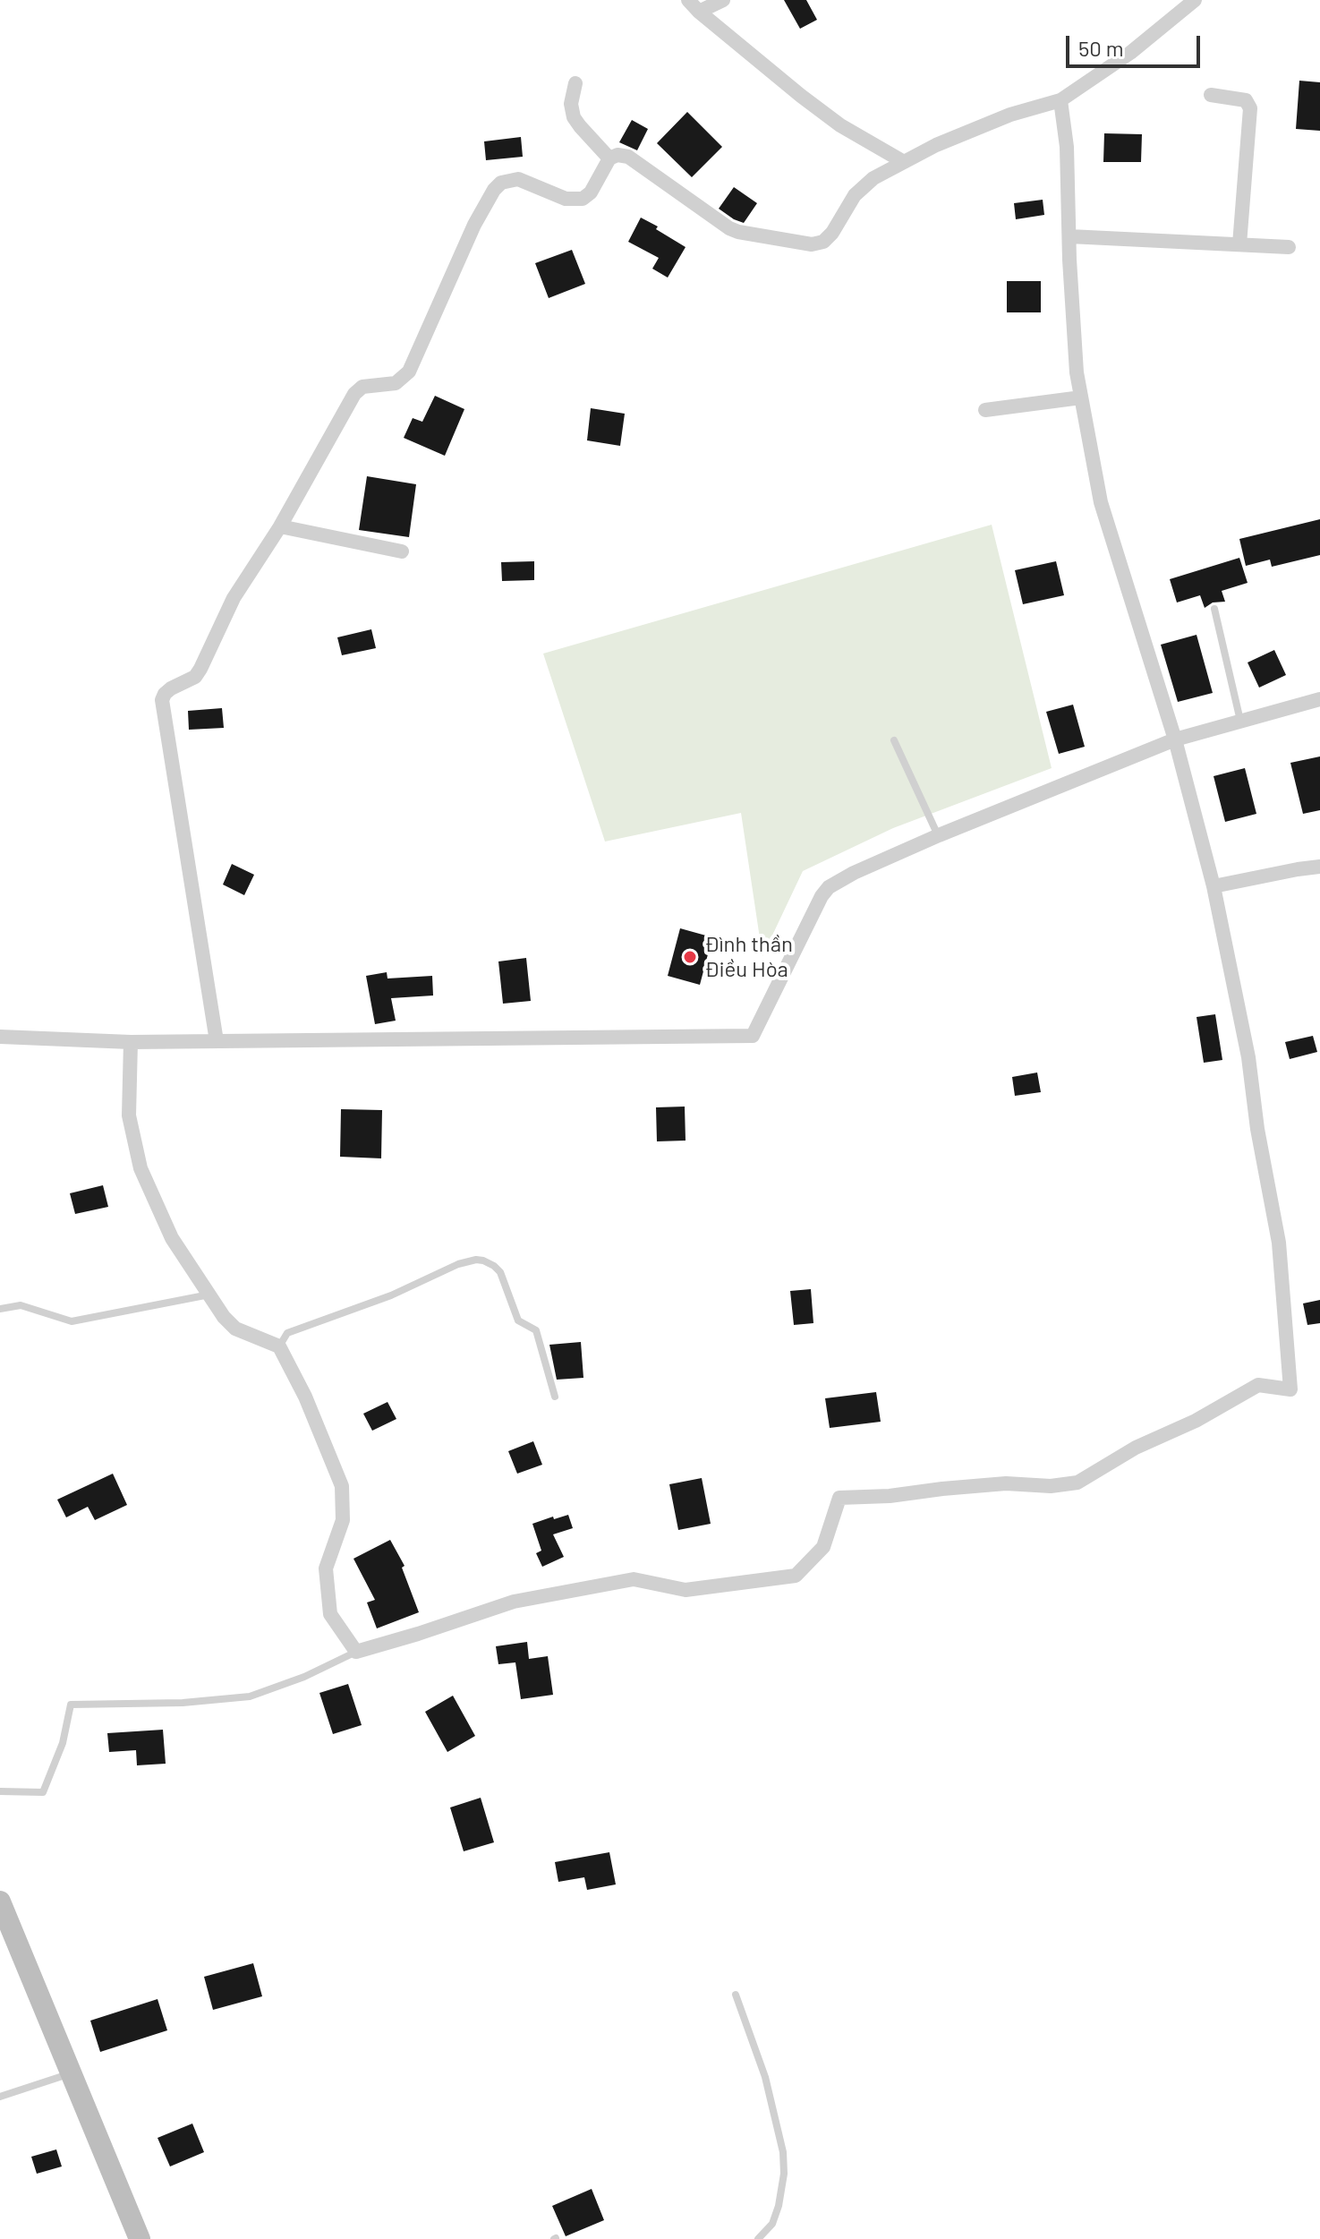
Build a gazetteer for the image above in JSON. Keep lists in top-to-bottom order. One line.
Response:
{"places":["Đình thần Điều Hòa"],"scale_bar":"50 m"}
